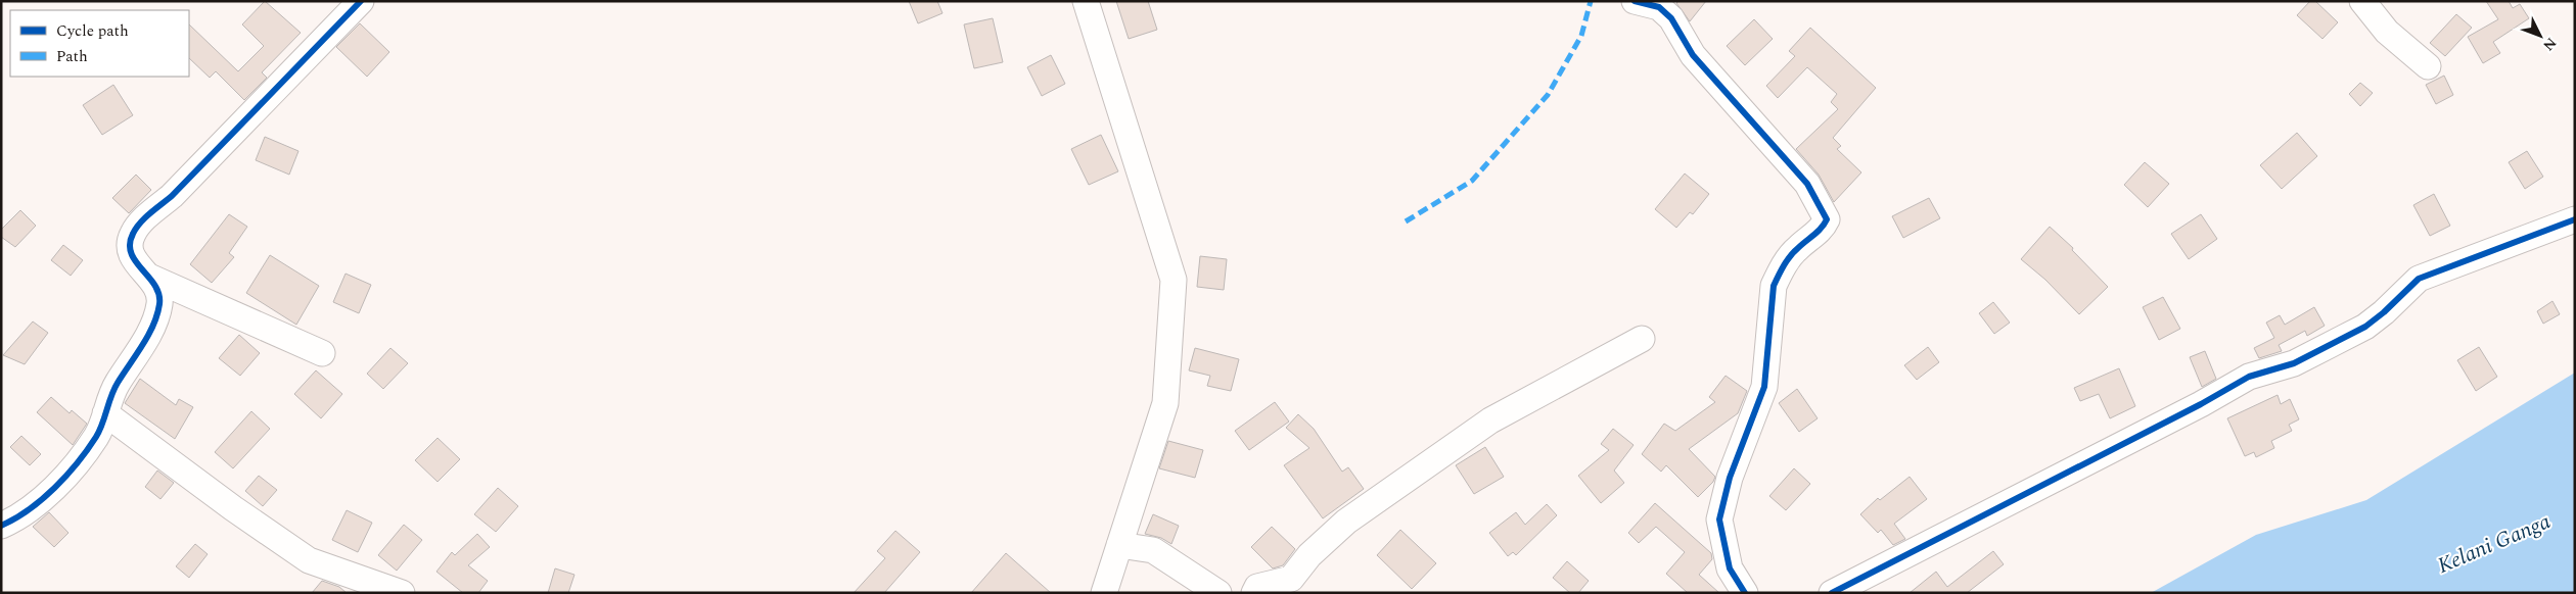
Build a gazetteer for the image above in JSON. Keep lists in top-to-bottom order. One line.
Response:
{"water":["Kelani Ganga"],"legend":["Cycle path","Path"],"north":"bottom right"}
